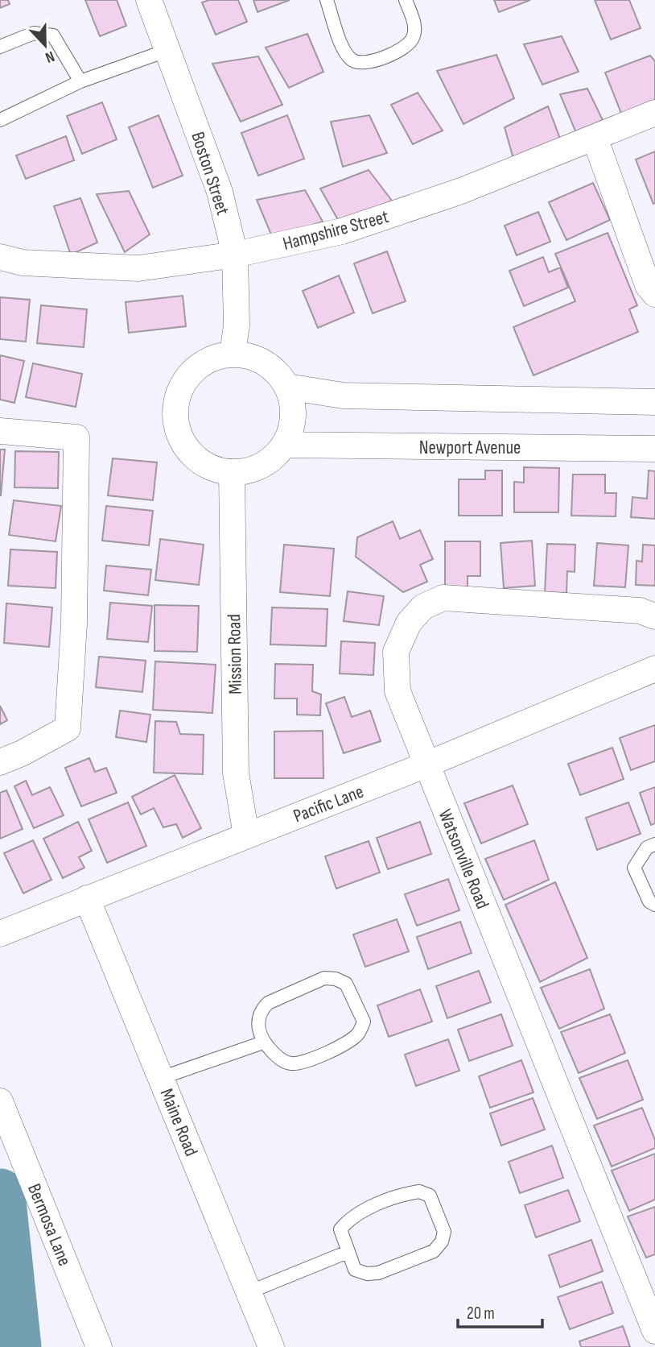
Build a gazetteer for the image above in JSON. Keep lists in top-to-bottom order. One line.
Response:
{"streets":{"street":["Boston Street","Hampshire Street","Newport Avenue","Mission Road","Pacific Lane","Watsonville Road","Maine Road","Bermosa Lane"]},"crossings":[["Boston Street","Hampshire Street"],["Boston Street","Newport Avenue"],["Boston Street","Mission Road"],["Newport Avenue","Mission Road"],["Mission Road","Pacific Lane"],["Pacific Lane","Watsonville Road"],["Pacific Lane","Maine Road"]],"scale_bar":"20 m","north":"bottom"}
